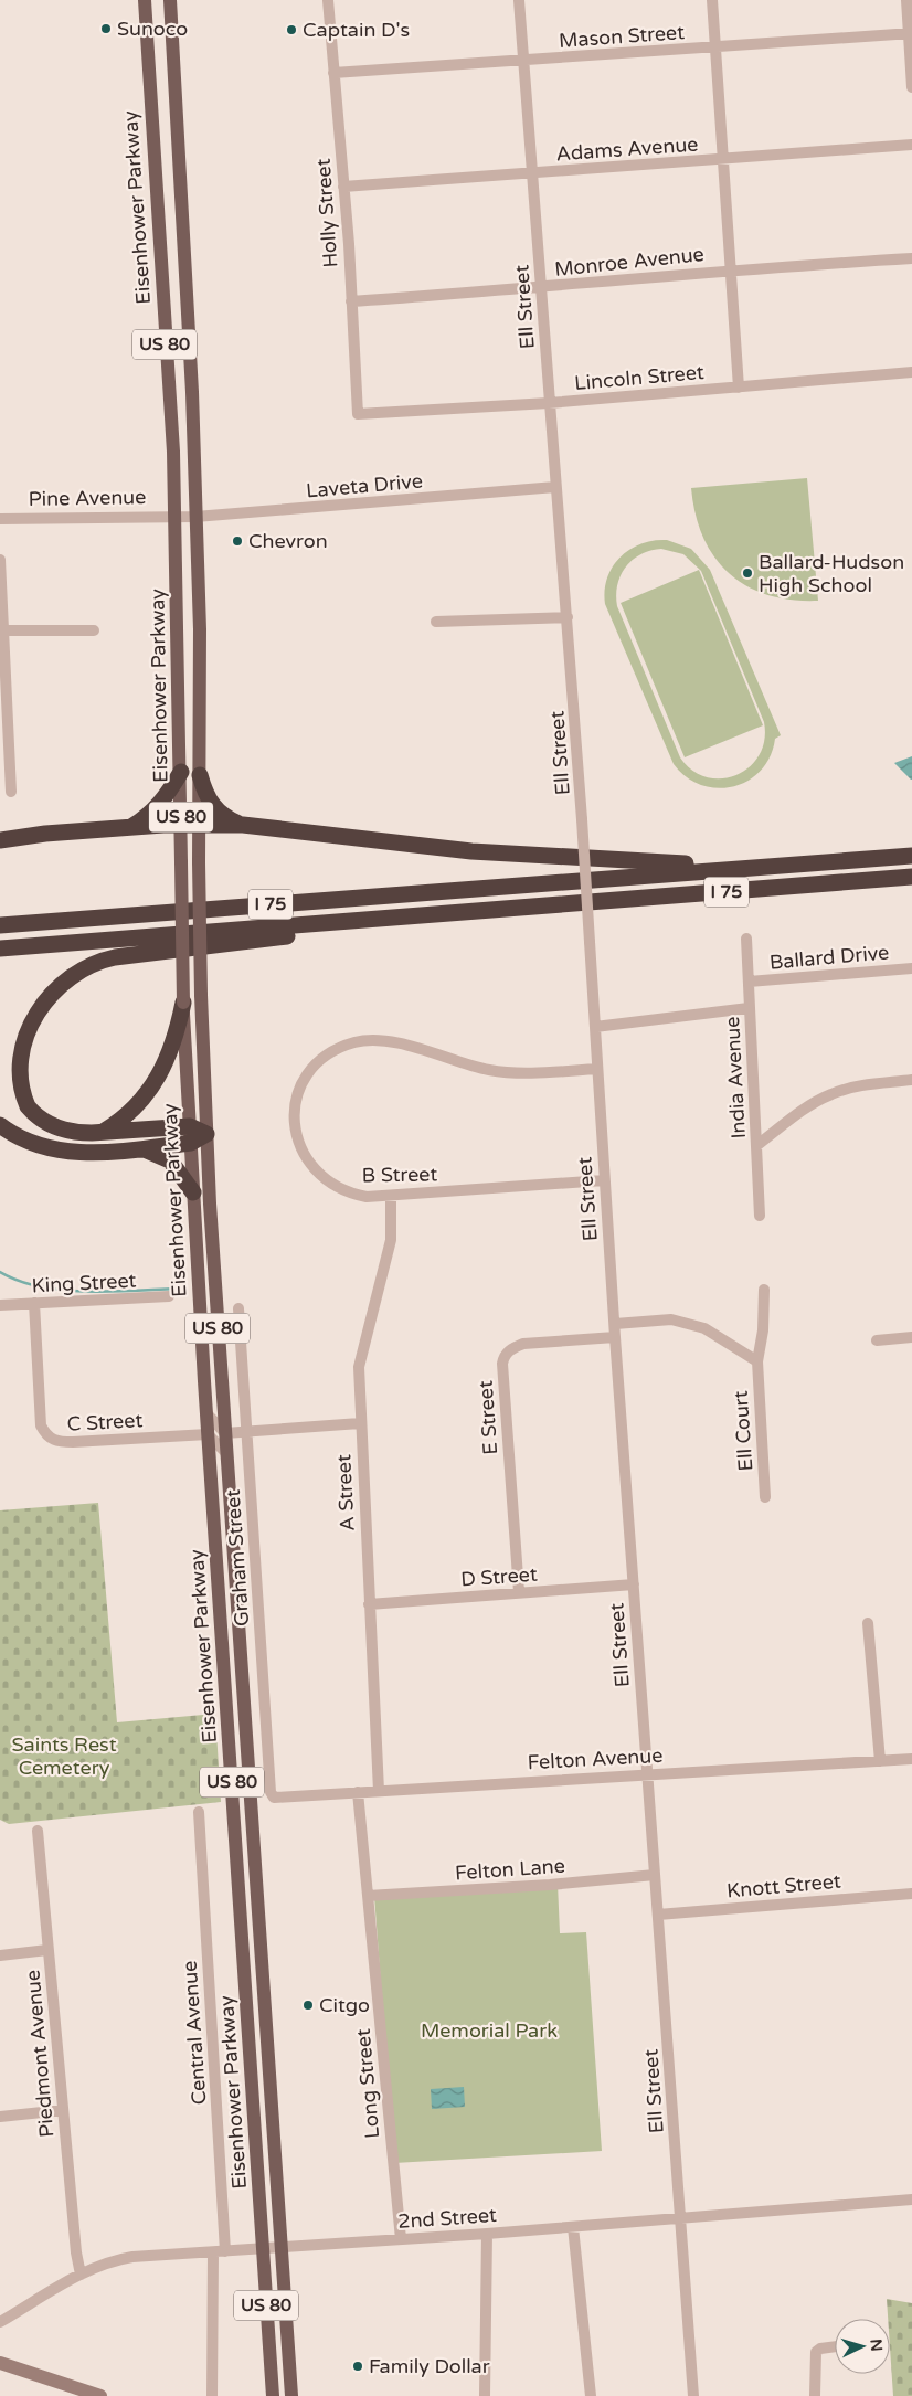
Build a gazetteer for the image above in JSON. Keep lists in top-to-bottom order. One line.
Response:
{"streets":{"highway":["I 75"],"main road":["Eisenhower Parkway","US 80"],"street":["Mason Street","Adams Avenue","Holly Street","Monroe Avenue","Ell Street","Lincoln Street","Laveta Drive","Pine Avenue","Ballard Drive","India Avenue","B Street","King Street","E Street","C Street","Ell Court","A Street","Graham Street","D Street","Felton Avenue","Felton Lane","Knott Street","Central Avenue","Piedmont Avenue","Long Street","2nd Street"]},"crossings":[["Mason Street","Holly Street"],["Mason Street","Ell Street"],["Adams Avenue","Holly Street"],["Adams Avenue","Ell Street"],["Eisenhower Parkway","Laveta Drive"],["Eisenhower Parkway","Pine Avenue"],["Eisenhower Parkway","C Street"],["Eisenhower Parkway","2nd Street"],["Holly Street","Monroe Avenue"],["Holly Street","Lincoln Street"],["Monroe Avenue","Ell Street"],["Ell Street","Lincoln Street"],["Ell Street","Laveta Drive"],["Ell Street","B Street"],["Ell Street","E Street"],["Ell Street","Ell Court"],["Ell Street","D Street"],["Ell Street","Felton Avenue"],["Ell Street","Felton Lane"],["Ell Street","Knott Street"],["Ell Street","2nd Street"],["Laveta Drive","Pine Avenue"],["Ballard Drive","India Avenue"],["B Street","A Street"],["King Street","C Street"],["E Street","D Street"],["A Street","D Street"],["A Street","Felton Avenue"],["Graham Street","Felton Avenue"],["Felton Avenue","Long Street"],["Felton Lane","Long Street"],["Central Avenue","2nd Street"],["Piedmont Avenue","2nd Street"],["Long Street","2nd Street"]],"parks":["Saints Rest Cemetery","Memorial Park"],"places":["Sunoco","Captain D's","Chevron","Ballard-Hudson High School","Citgo","Family Dollar"],"north":"right"}
